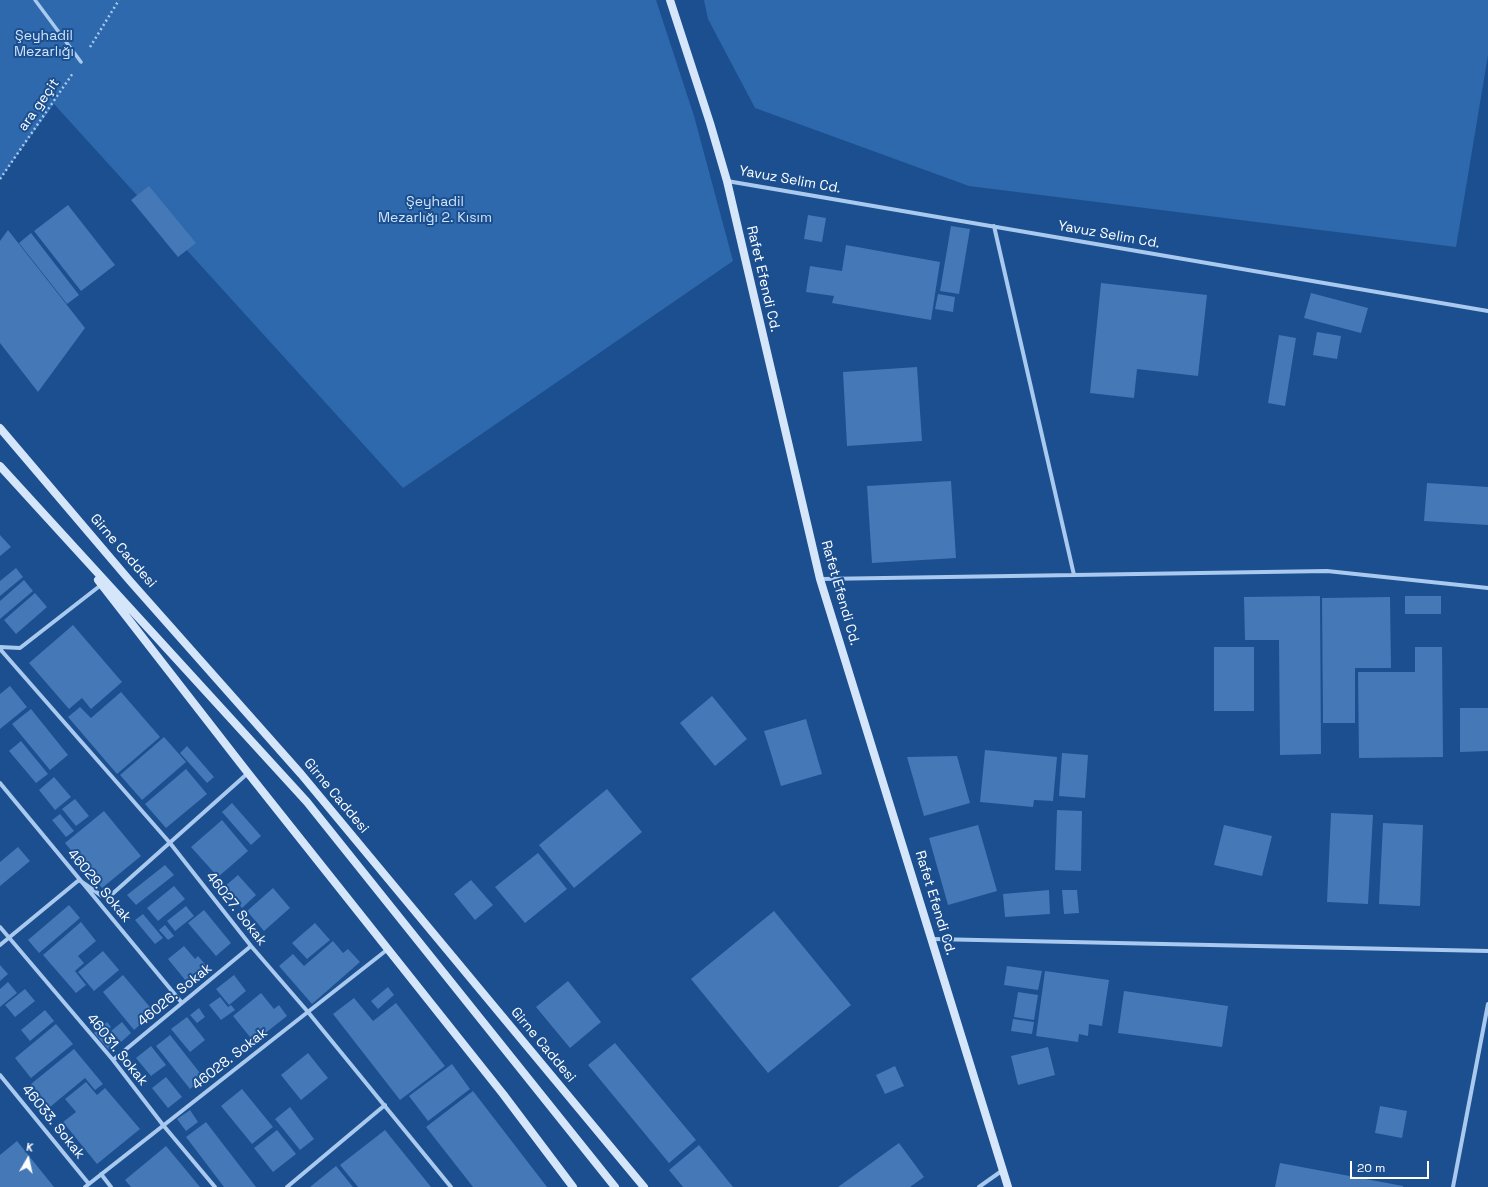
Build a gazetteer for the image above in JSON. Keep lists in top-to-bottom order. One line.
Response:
{"streets":{"main road":["Rafet Efendi Cd.","Girne Caddesi"],"street":["Yavuz Selim Cd.","46029. Sokak","46027. Sokak","46026. Sokak","46031. Sokak","46028. Sokak","46033. Sokak"],"path":["ara geçit"]},"crossings":[["Yavuz Selim Cd.","Rafet Efendi Cd."],["Girne Caddesi","46028. Sokak"],["46029. Sokak","46026. Sokak"],["46027. Sokak","46026. Sokak"],["46027. Sokak","46028. Sokak"],["46026. Sokak","46031. Sokak"],["46031. Sokak","46028. Sokak"],["46028. Sokak","46033. Sokak"]],"parks":["Şeyhadil Mezarlığı","Şeyhadil Mezarlığı 2. Kısım"],"scale_bar":"20 m","north":"top"}
